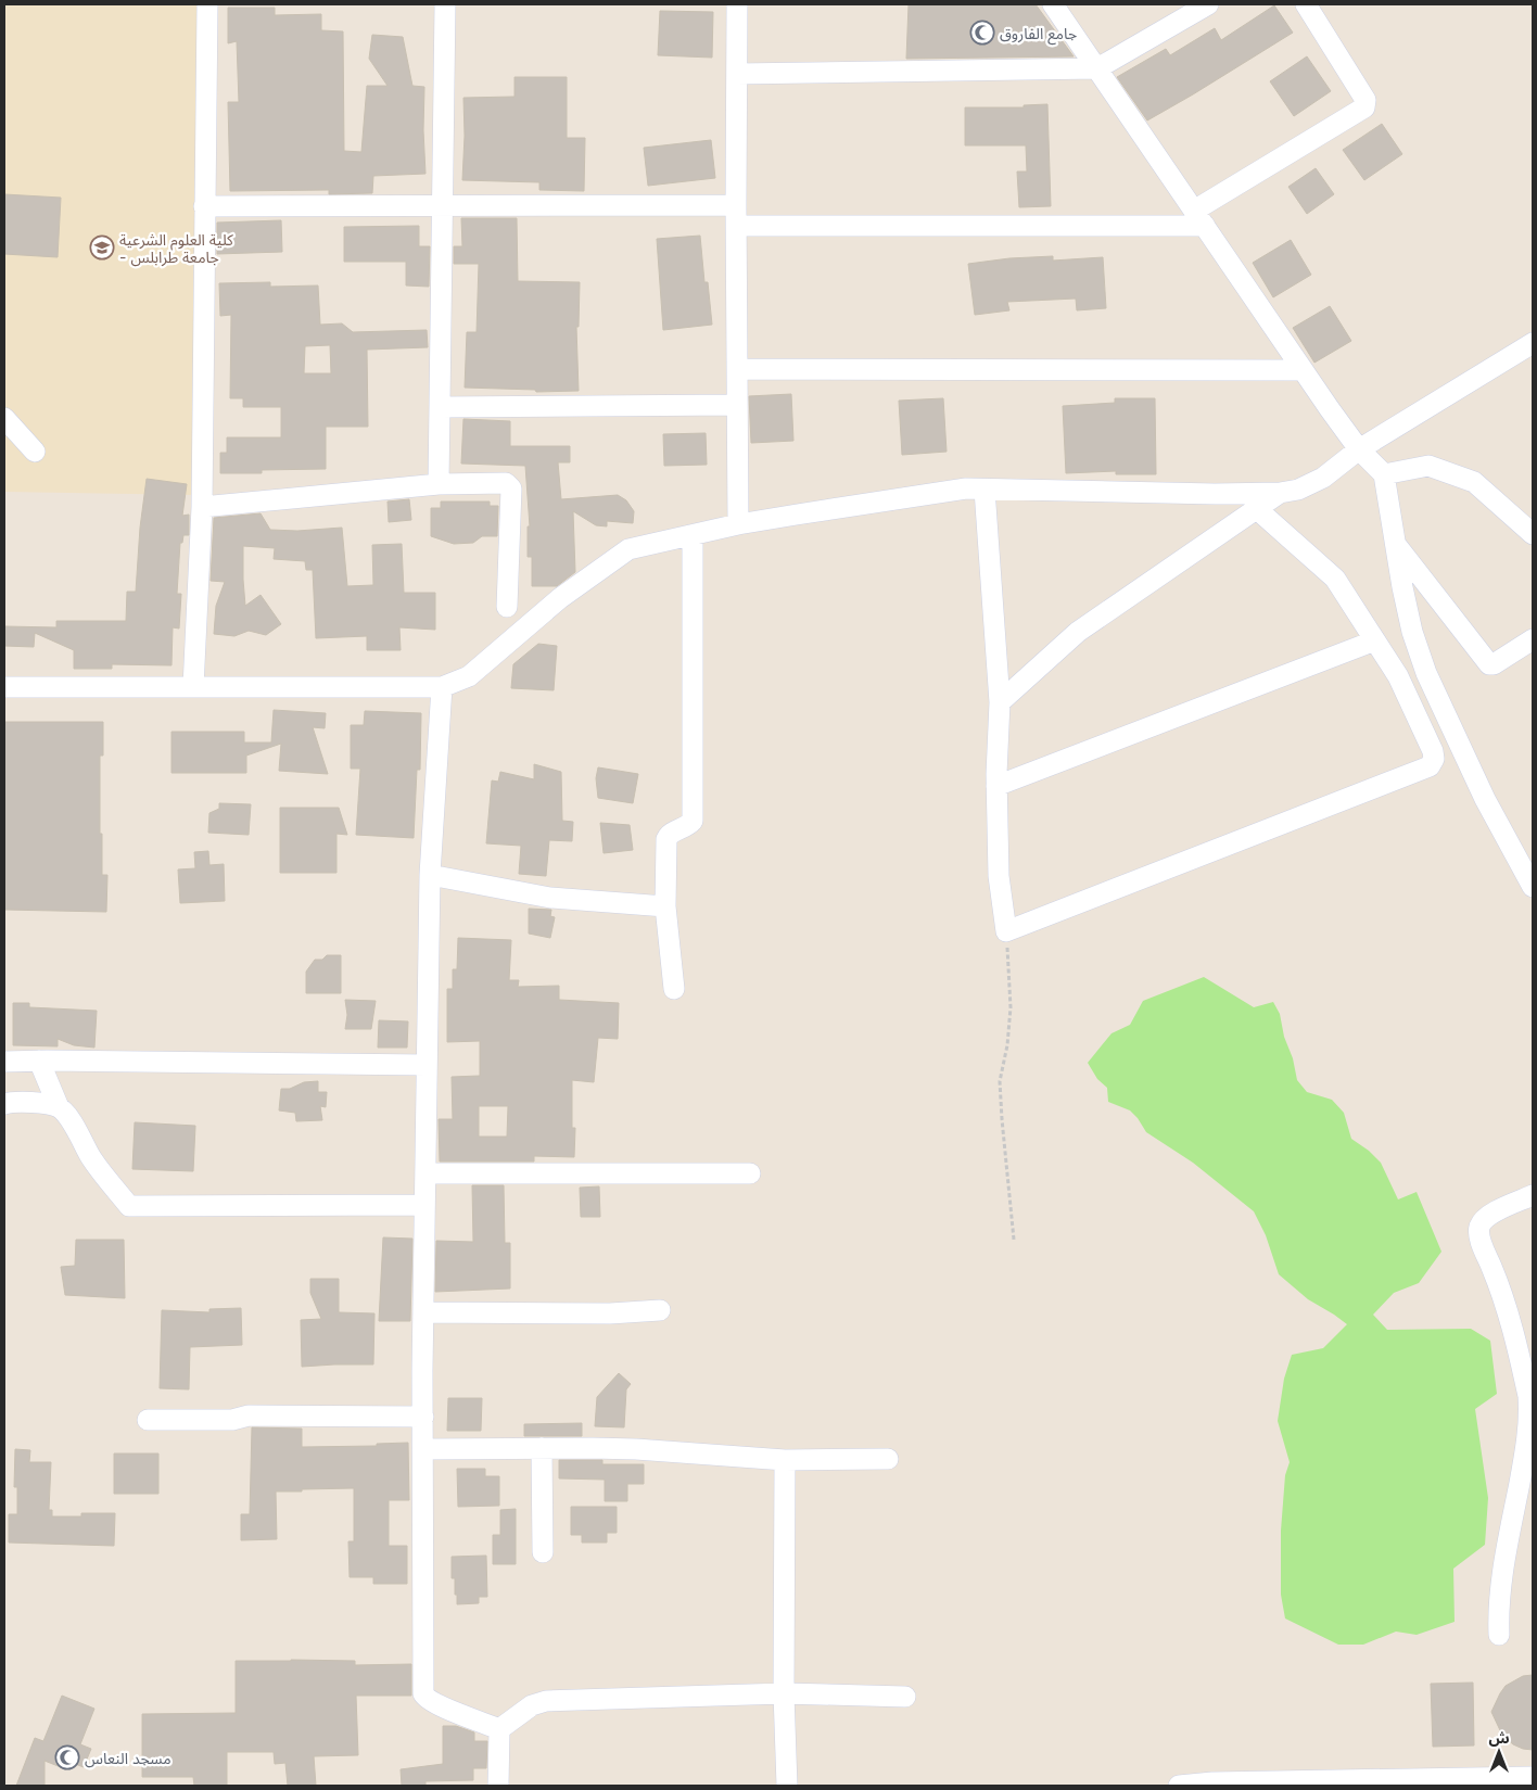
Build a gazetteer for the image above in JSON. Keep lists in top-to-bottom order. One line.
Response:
{"places":{"mosque":["جامع الفاروق","مسجد النعاس"],"school or university":["كلية العلوم الشرعية - جامعة طرابلس"]},"north":"top"}
